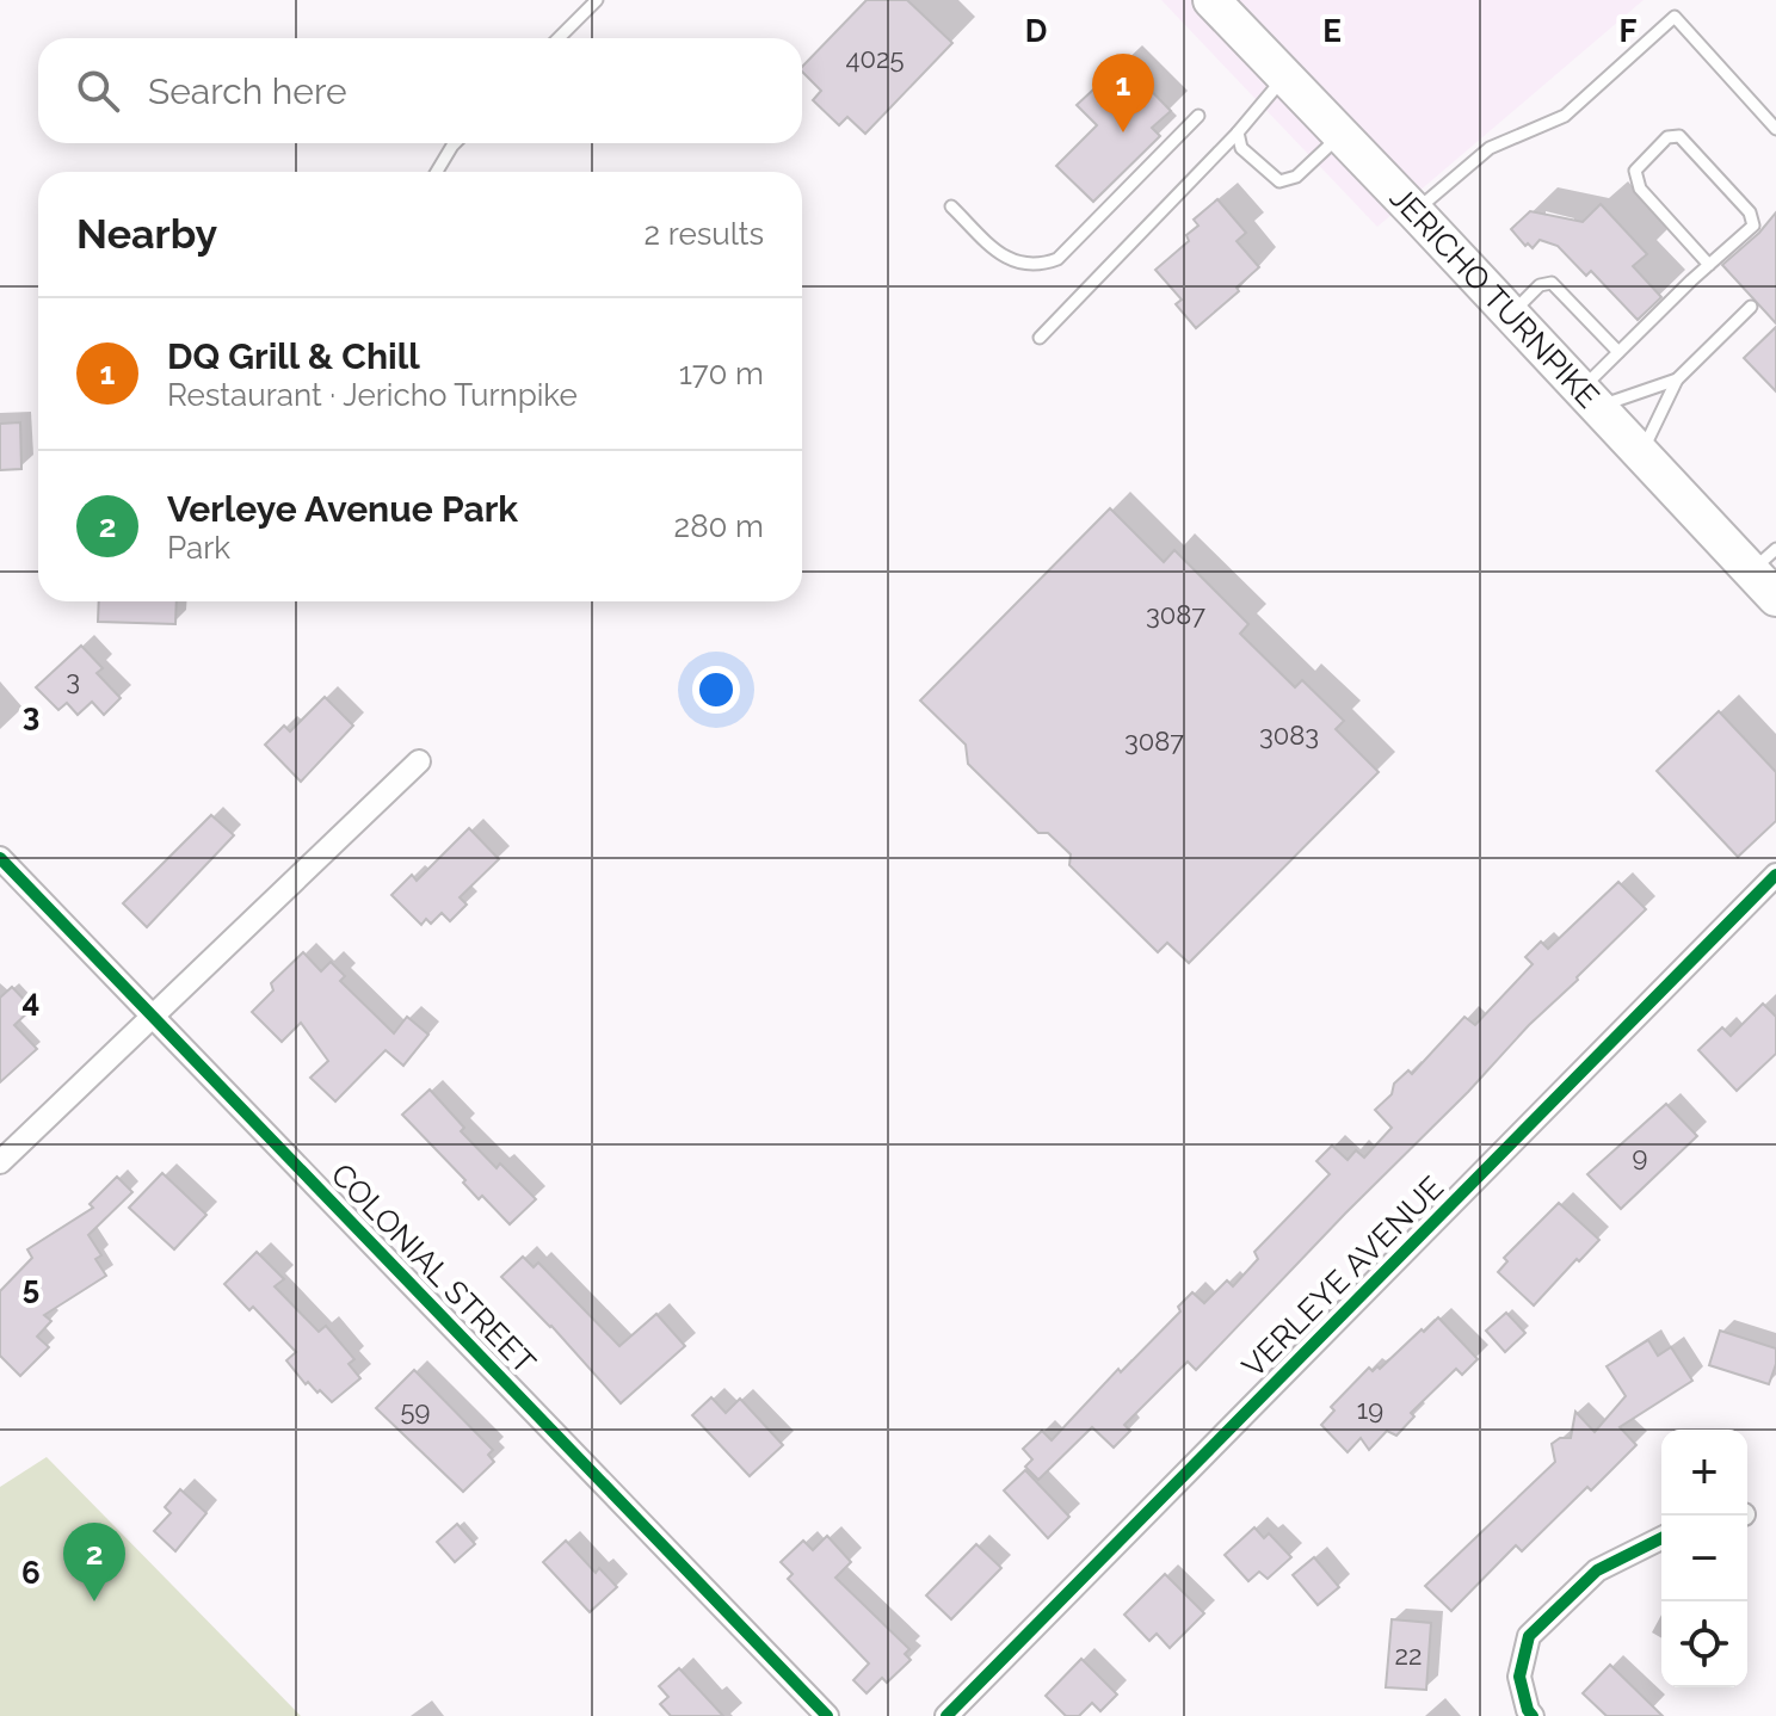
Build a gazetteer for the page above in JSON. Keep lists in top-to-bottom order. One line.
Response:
{"streets":{"main road":["JERICHO TURNPIKE"],"street":["COLONIAL STREET","VERLEYE AVENUE"]},"house_numbers":["4025","3087","3","3083","3087","9","19","59","22"],"page":{"search":"Search here","pins":["1","2"],"heading":["Nearby","2 results"],"list":[{"mark":"1","name":"DQ Grill & Chill","note":"Restaurant · Jericho Turnpike","value":"170 m"},{"mark":"2","name":"Verleye Avenue Park","note":"Park","value":"280 m"}],"map_buttons":["+","−"]},"grid":{"columns":["D","E","F"],"rows":["3","4","5","6"]}}
